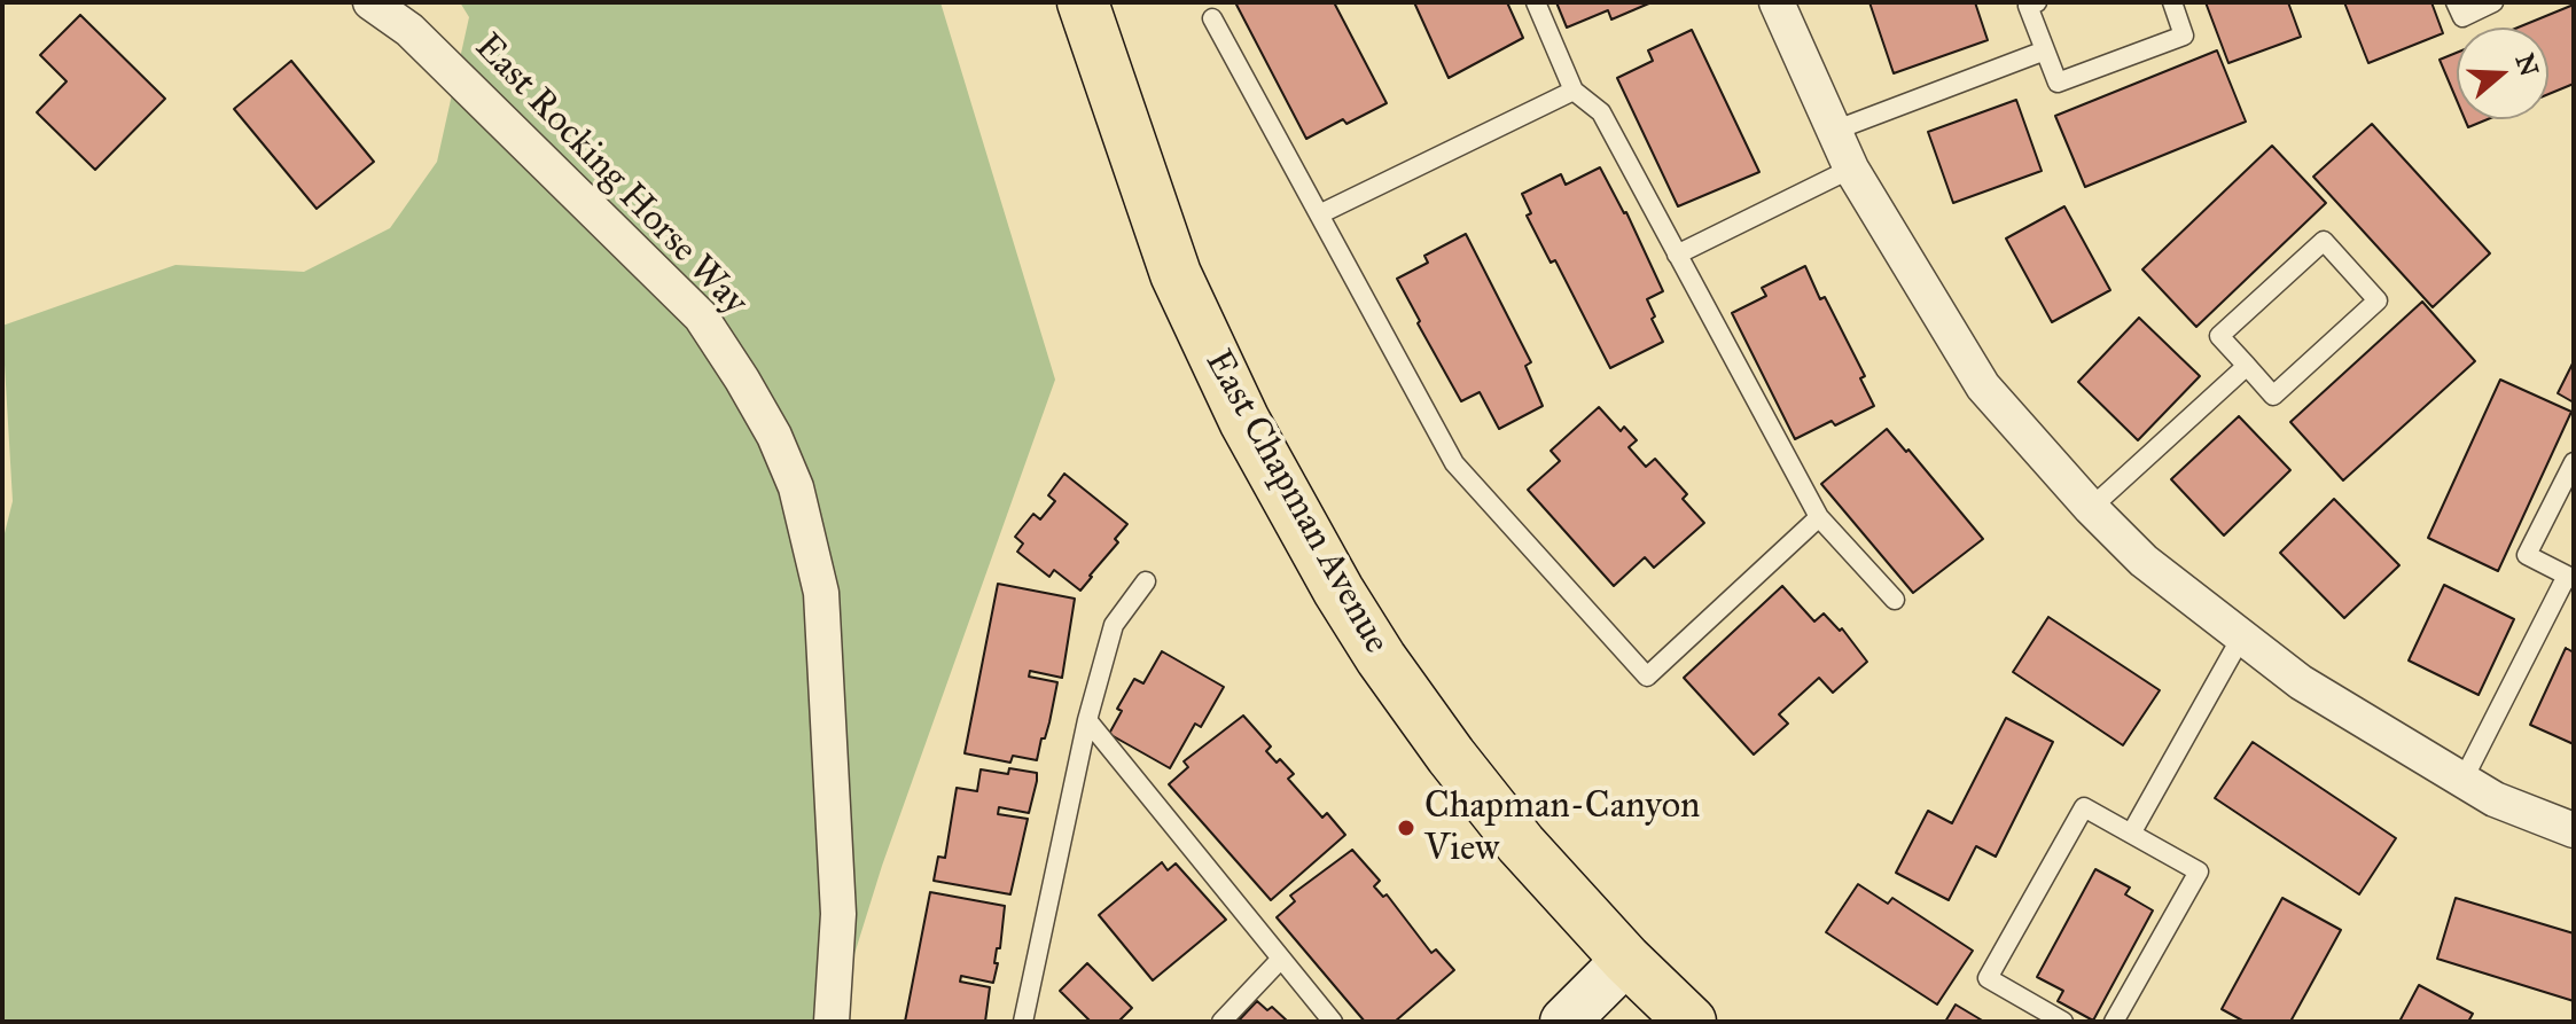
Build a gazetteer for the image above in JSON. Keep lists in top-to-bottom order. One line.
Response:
{"streets":{"main road":["East Chapman Avenue"],"street":["East Rocking Horse Way"]},"places":["Chapman-Canyon View"],"north":"right"}
